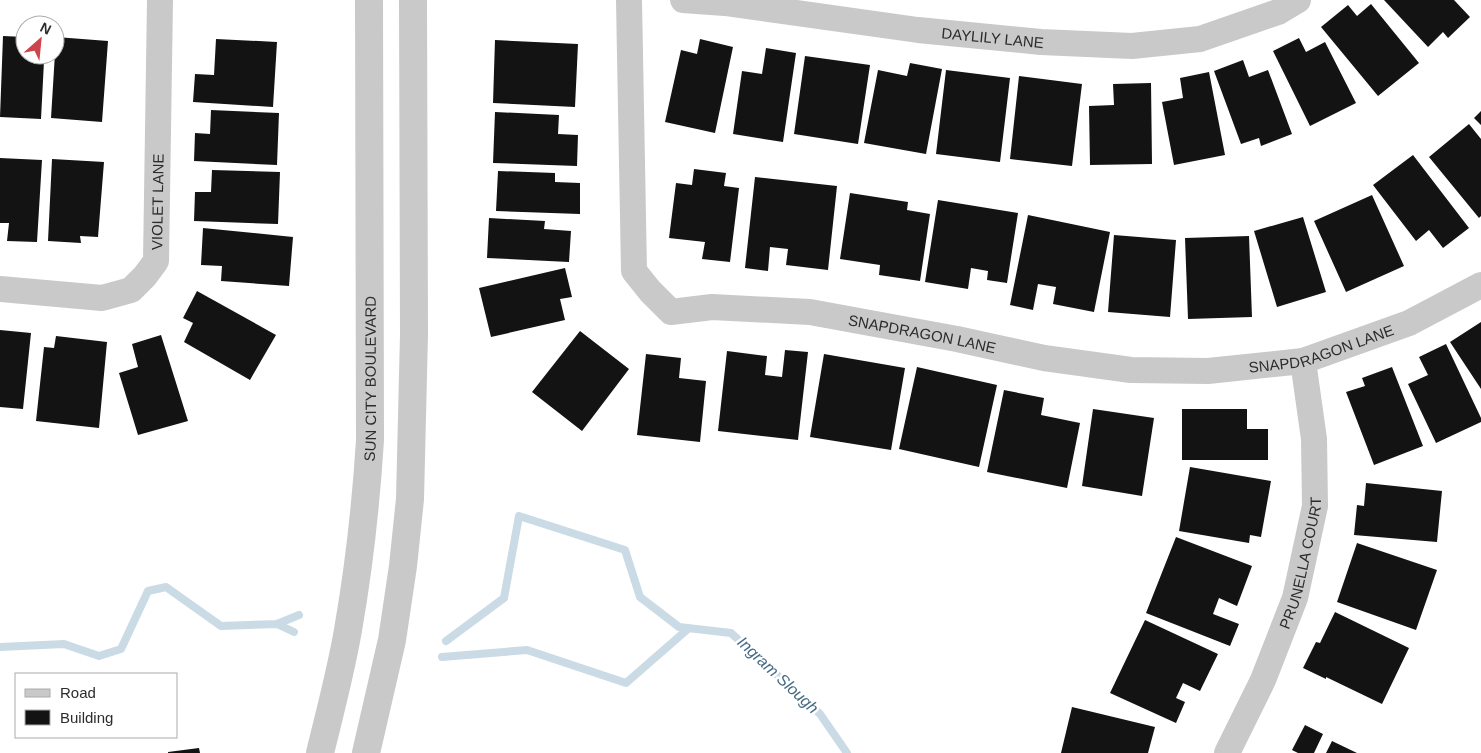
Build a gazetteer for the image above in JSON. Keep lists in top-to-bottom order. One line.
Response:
{"streets":{"street":["DAYLILY LANE","VIOLET LANE","SNAPDRAGON LANE","SUN CITY BOULEVARD","PRUNELLA COURT"]},"crossings":[["SNAPDRAGON LANE","PRUNELLA COURT"]],"water":["Ingram Slough"],"legend":["Road","Building"],"north":"top right"}
